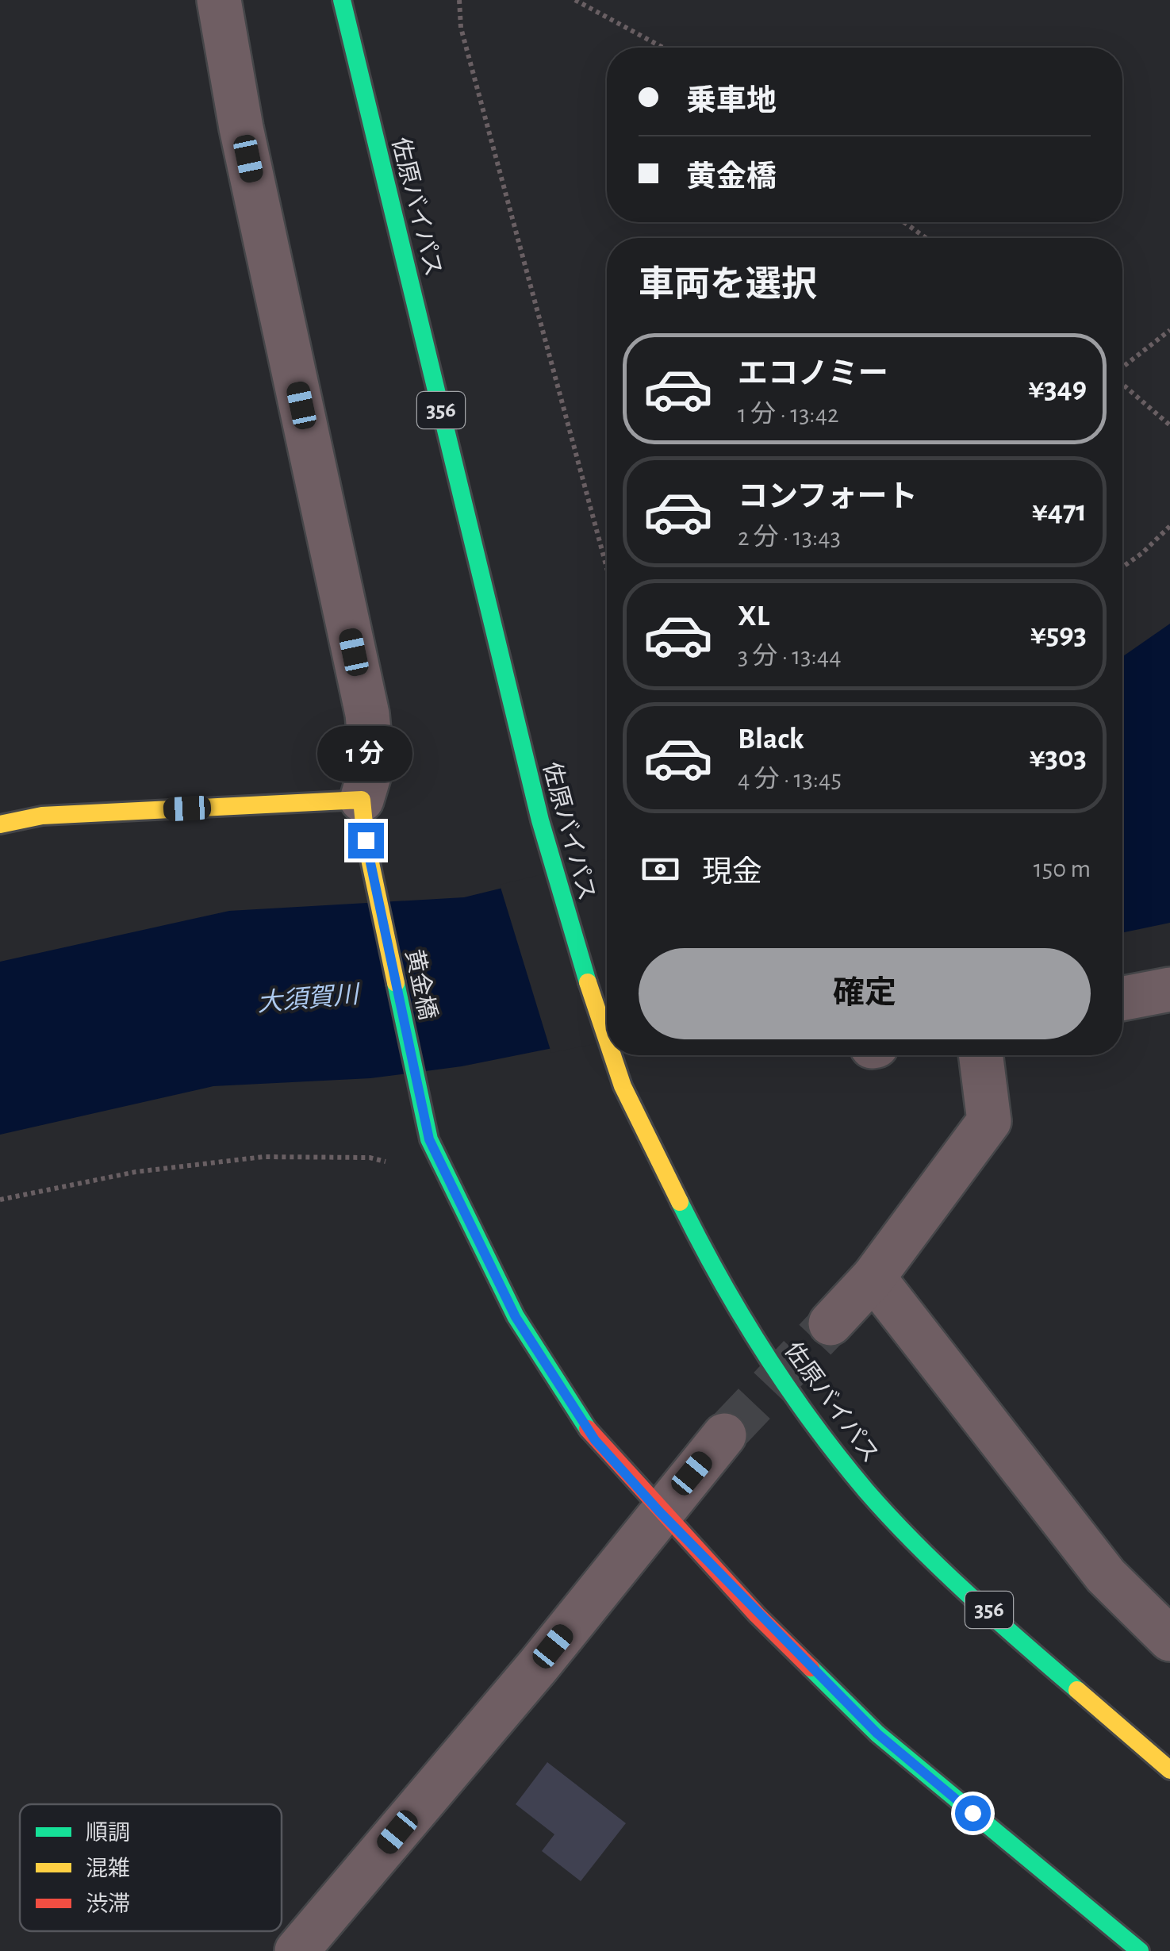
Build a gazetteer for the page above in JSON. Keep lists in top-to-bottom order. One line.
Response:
{"streets":{"main road":["佐原バイパス","356","黄金橋"]},"water":["大須賀川"],"legend":["順調","混雑","渋滞"],"page":{"banner":["乗車地","黄金橋"],"heading":"車両を選択","list":[{"name":"エコノミー","note":"1 分 · 13:42","value":"¥349"},{"name":"コンフォート","note":"2 分 · 13:43","value":"¥471"},{"name":"XL","note":"3 分 · 13:44","value":"¥593"},{"name":"Black","note":"4 分 · 13:45","value":"¥303"}],"bubble":"1 分","pay":["現金","150 m"],"buttons":"確定"}}
